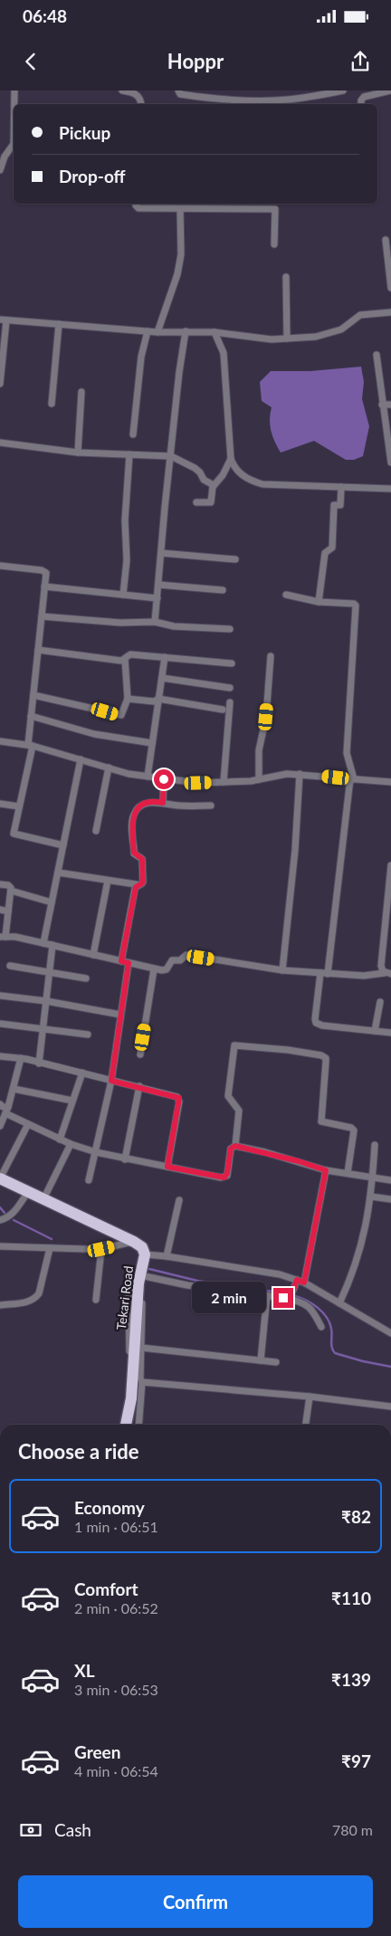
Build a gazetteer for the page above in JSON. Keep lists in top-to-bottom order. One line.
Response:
{"streets":{"highway":["Tekari Road"]},"page":{"status":"06:48","header":"Hoppr","banner":["Pickup","Drop-off"],"bubble":"2 min","heading":"Choose a ride","list":[{"name":"Economy","note":"1 min · 06:51","value":"₹82"},{"name":"Comfort","note":"2 min · 06:52","value":"₹110"},{"name":"XL","note":"3 min · 06:53","value":"₹139"},{"name":"Green","note":"4 min · 06:54","value":"₹97"}],"pay":["Cash","780 m"],"buttons":"Confirm"}}
